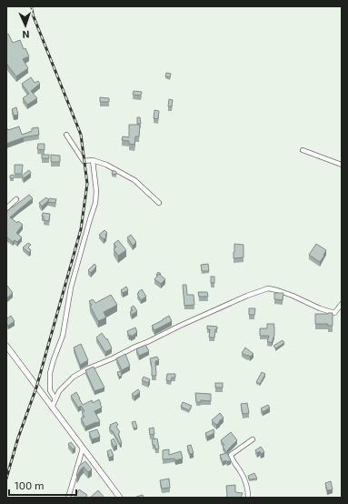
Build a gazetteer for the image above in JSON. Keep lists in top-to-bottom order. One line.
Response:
{"scale_bar":"100 m","north":"bottom"}
